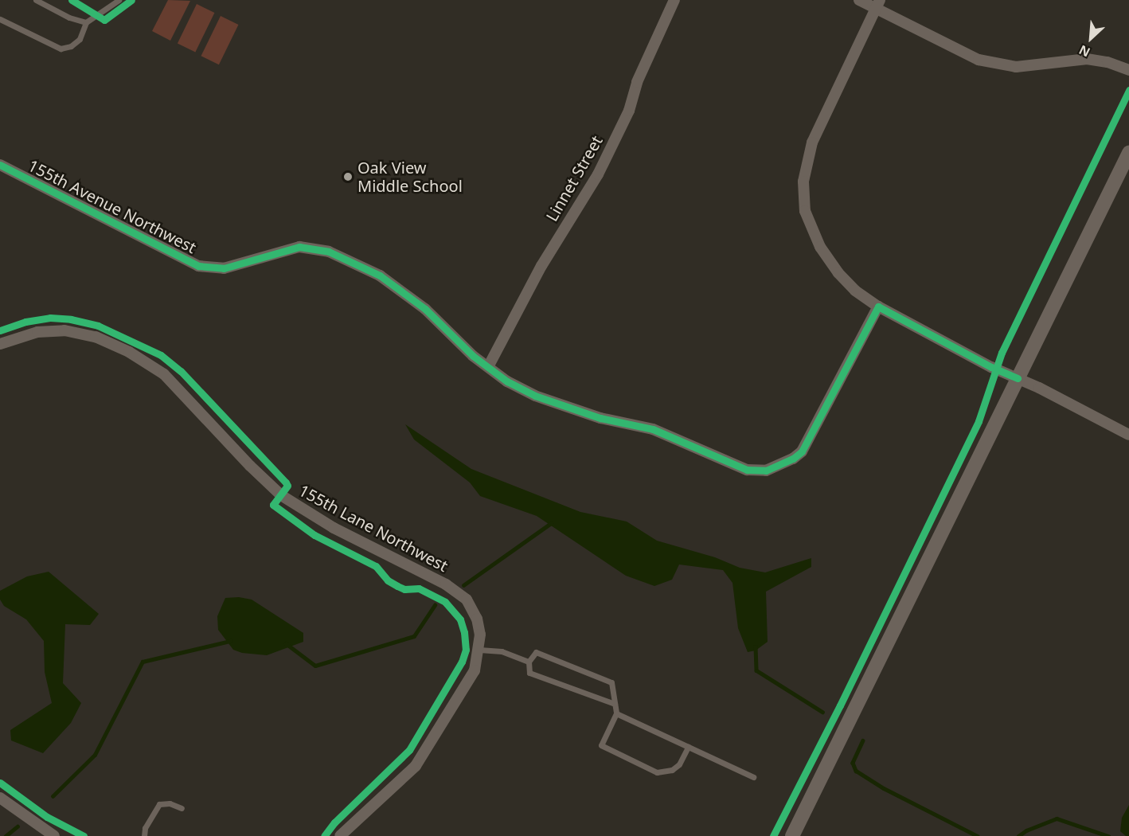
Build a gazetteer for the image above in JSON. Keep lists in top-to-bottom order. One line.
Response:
{"streets":{"street":["Linnet Street","155th Avenue Northwest","155th Lane Northwest"]},"crossings":[["Linnet Street","155th Avenue Northwest"]],"places":["Oak View Middle School"],"north":"bottom left"}
